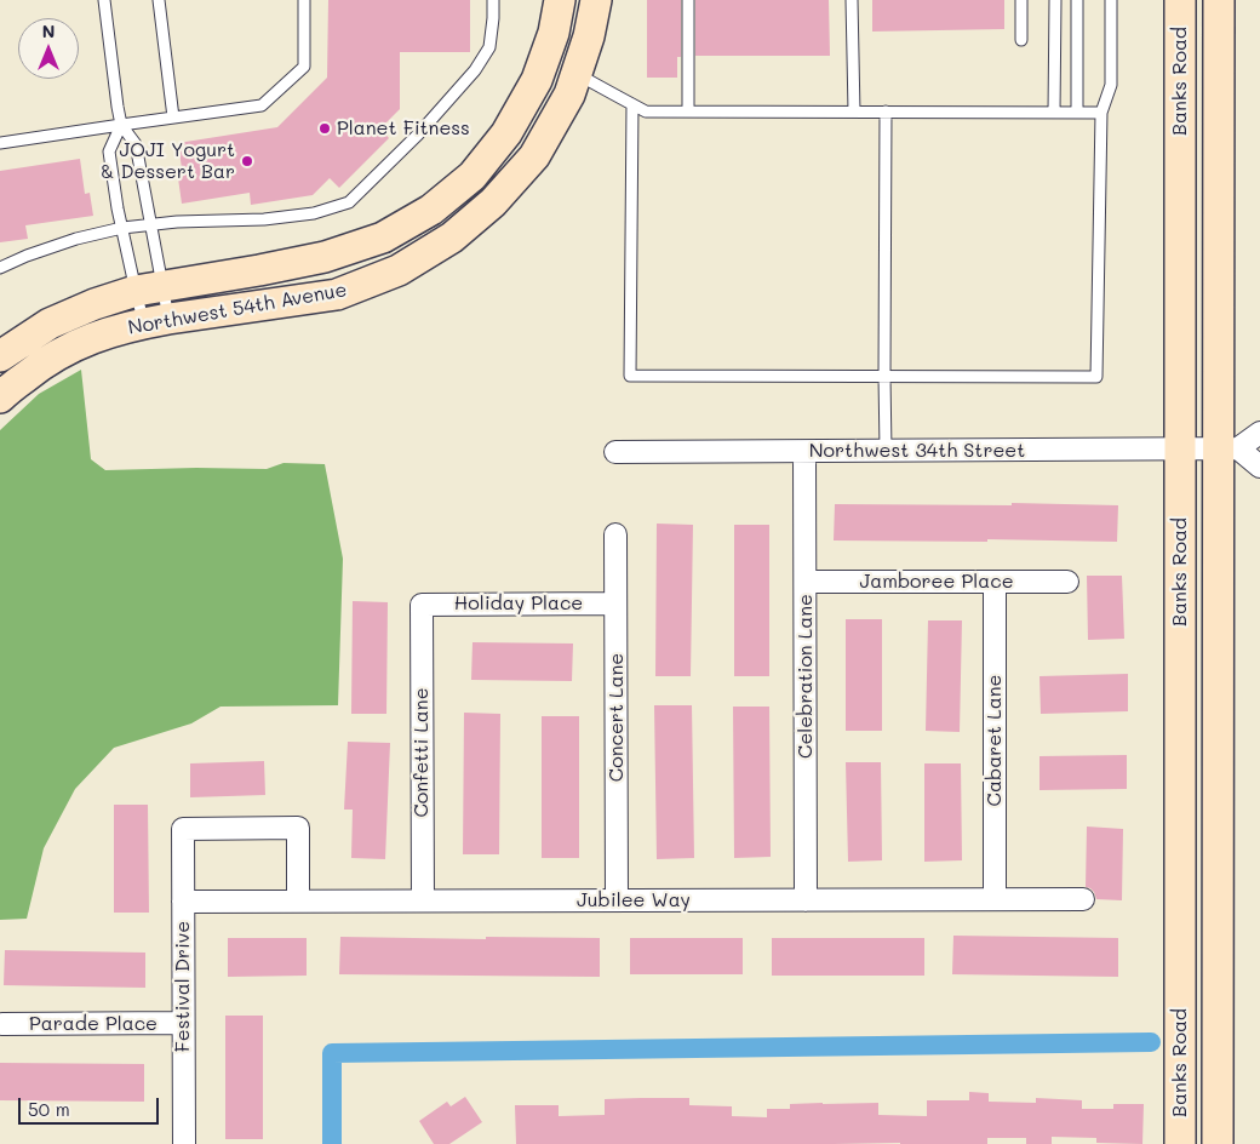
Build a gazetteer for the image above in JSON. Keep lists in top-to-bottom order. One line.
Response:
{"streets":{"street":["Banks Road","Northwest 54th Avenue","Northwest 34th Street","Jamboree Place","Holiday Place","Celebration Lane","Concert Lane","Cabaret Lane","Confetti Lane","Jubilee Way","Festival Drive","Parade Place"]},"crossings":[["Banks Road","Northwest 34th Street"],["Northwest 34th Street","Celebration Lane"],["Jamboree Place","Celebration Lane"],["Jamboree Place","Cabaret Lane"],["Holiday Place","Concert Lane"],["Holiday Place","Confetti Lane"],["Celebration Lane","Jubilee Way"],["Concert Lane","Jubilee Way"],["Cabaret Lane","Jubilee Way"],["Confetti Lane","Jubilee Way"],["Jubilee Way","Festival Drive"],["Festival Drive","Parade Place"]],"places":["Planet Fitness","JOJI Yogurt & Dessert Bar"],"scale_bar":"50 m","north":"top"}
